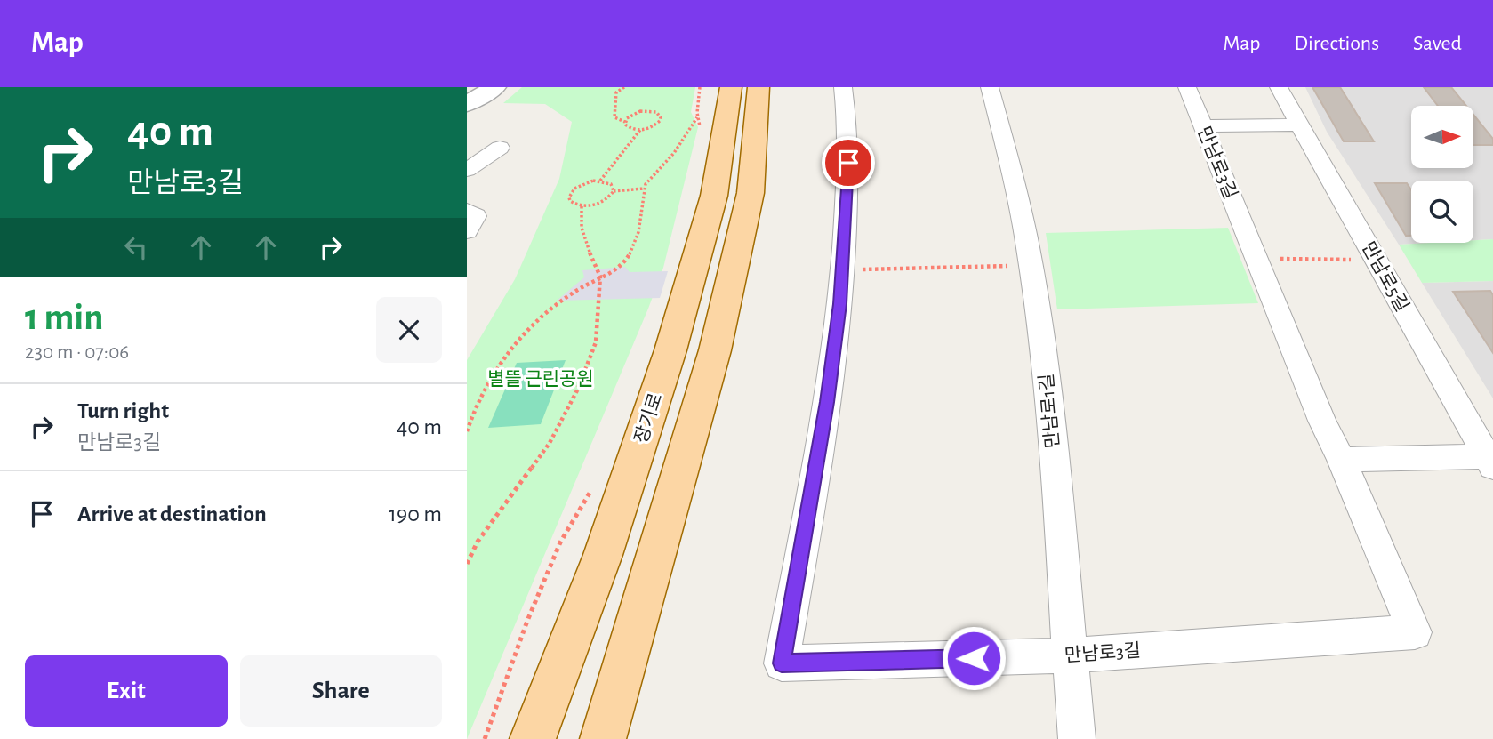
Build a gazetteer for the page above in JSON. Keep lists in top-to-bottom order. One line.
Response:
{"streets":{"main road":["장기로"],"street":["만남로3길","만남로5길","만남로1길"]},"crossings":[["만남로3길","만남로1길"]],"parks":["별뜰 근린공원"],"north":"right","page":{"header":"Map","nav":["Map","Directions","Saved"],"turn":["40 m","만남로3길"],"heading":["1 min","230 m · 07:06"],"list":[{"name":"Turn right","note":"만남로3길","value":"40 m"},{"name":"Arrive at destination","value":"190 m"}],"buttons":["Exit","Share"]}}
